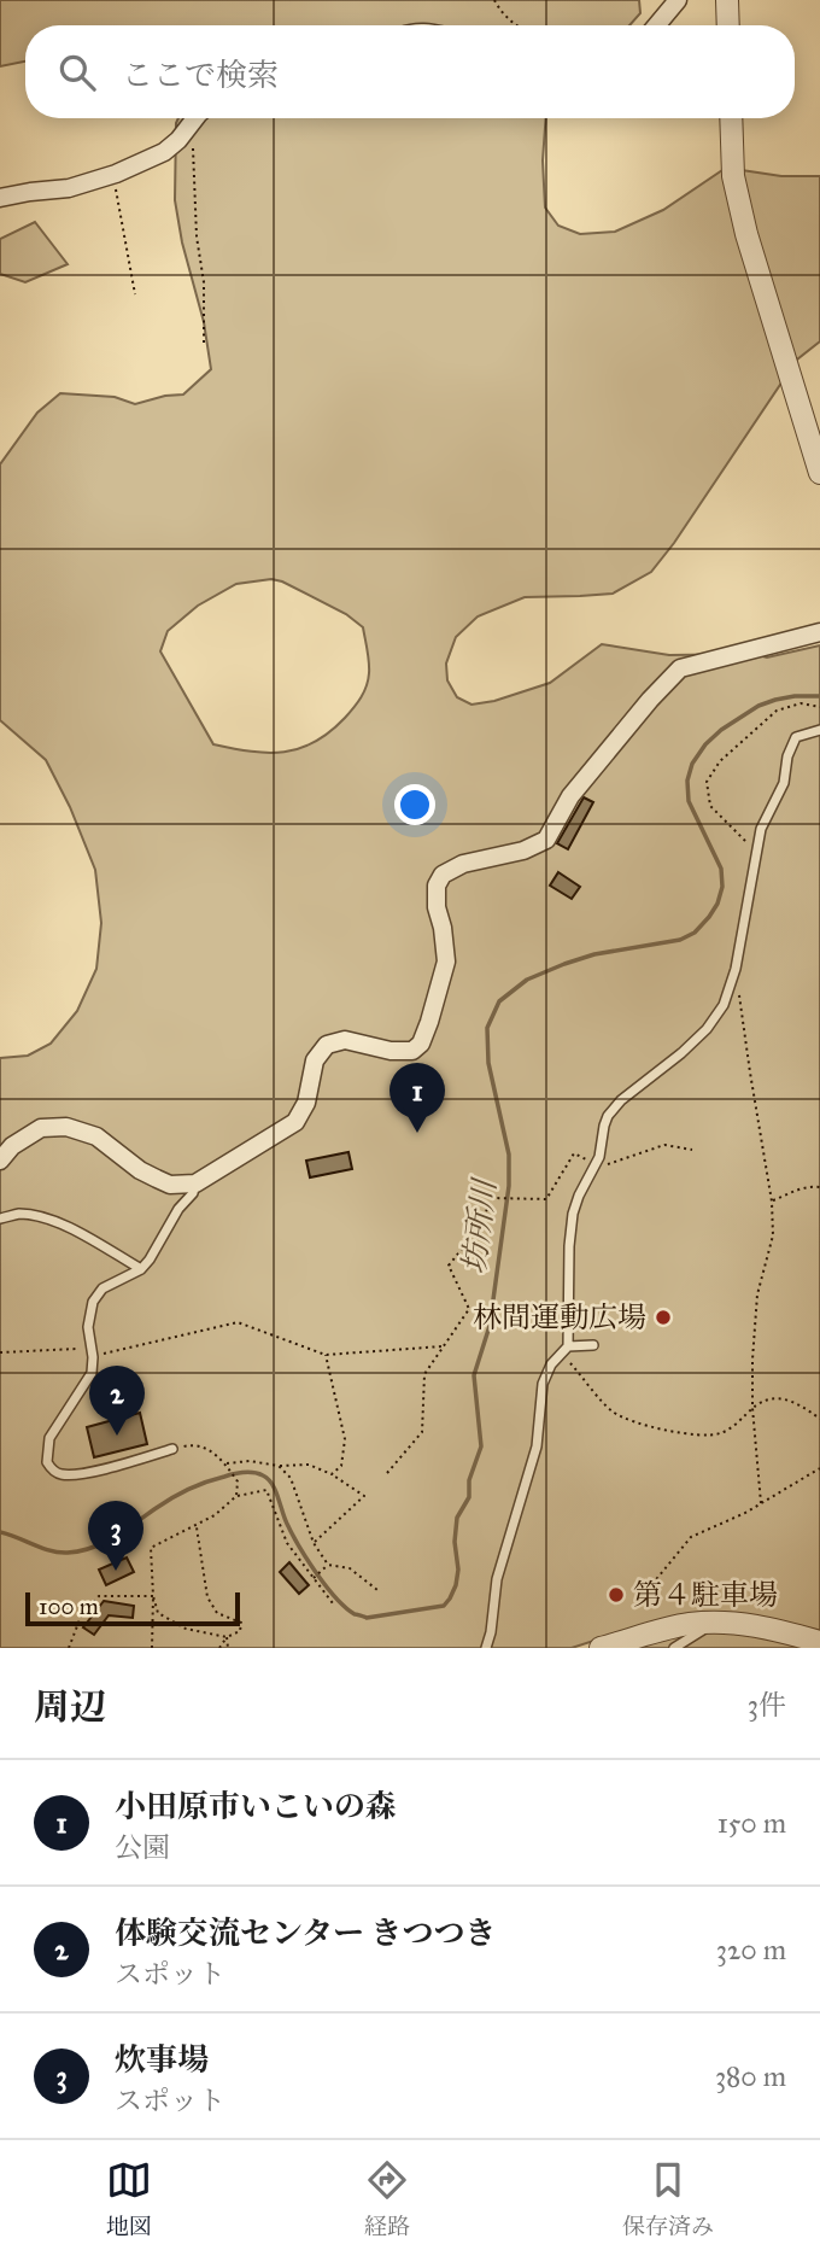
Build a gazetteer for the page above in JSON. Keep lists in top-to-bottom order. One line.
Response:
{"water":["坊所川"],"places":["林間運動広場","第４駐車場"],"scale_bar":"100 m","page":{"search":"ここで検索","pins":["1","2","3"],"scale":"100 m","heading":["周辺","3件"],"list":[{"mark":"1","name":"小田原市いこいの森","note":"公園","value":"150 m"},{"mark":"2","name":"体験交流センター きつつき","note":"スポット","value":"320 m"},{"mark":"3","name":"炊事場","note":"スポット","value":"380 m"}],"nav":["地図","経路","保存済み"]}}
